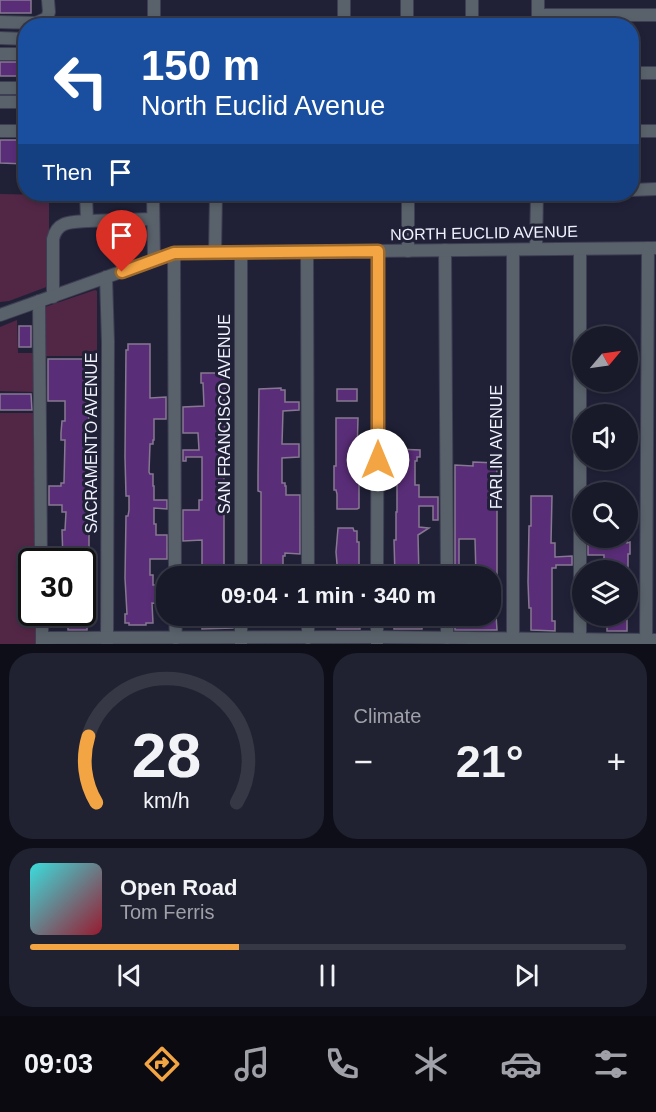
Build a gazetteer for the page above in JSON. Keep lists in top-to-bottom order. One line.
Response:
{"streets":{"street":["NORTH EUCLID AVENUE","SAN FRANCISCO AVENUE","SACRAMENTO AVENUE","FARLIN AVENUE"]},"crossings":[["NORTH EUCLID AVENUE","SAN FRANCISCO AVENUE"],["NORTH EUCLID AVENUE","SACRAMENTO AVENUE"],["NORTH EUCLID AVENUE","FARLIN AVENUE"]],"north":"top right","page":{"turn":["150 m","North Euclid Avenue"],"then":"Then","limit":"30","trip":"09:04 · 1 min · 340 m","tile":"Climate","heat":["−","21°","+"],"song":["Open Road","Tom Ferris"],"tabs":"09:03","gauge":["28","km/h"]}}
